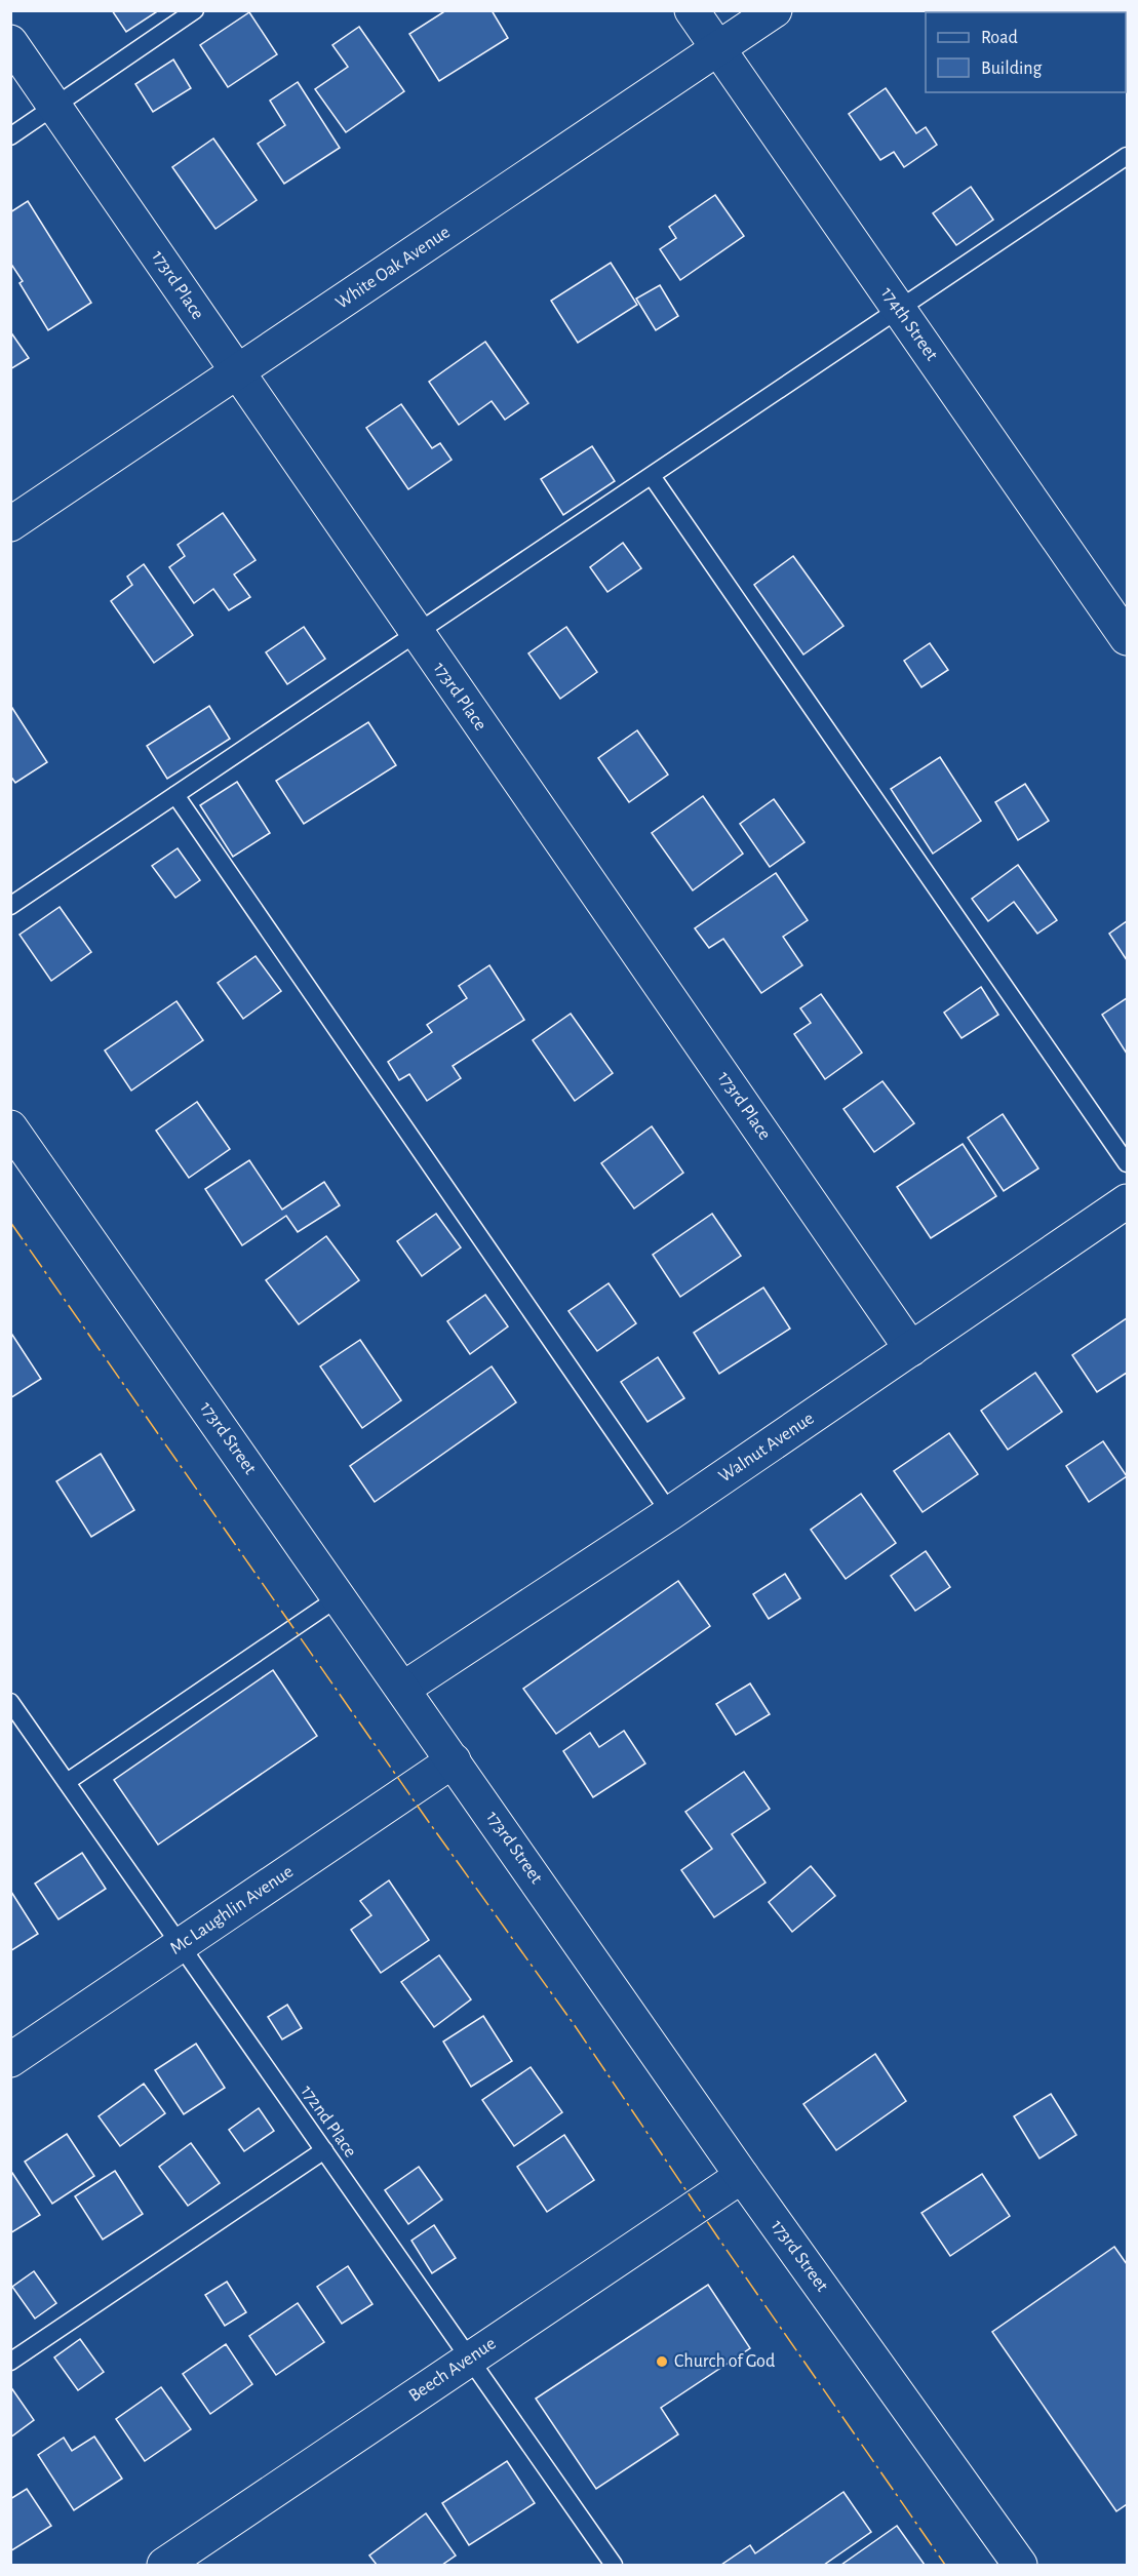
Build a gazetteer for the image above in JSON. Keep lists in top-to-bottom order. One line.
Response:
{"streets":{"street":["White Oak Avenue","173rd Place","174th Street","173rd Street","Walnut Avenue","Mc Laughlin Avenue","Beech Avenue"],"lane":["172nd Place"]},"crossings":[["White Oak Avenue","173rd Place"],["White Oak Avenue","174th Street"],["173rd Place","Walnut Avenue"],["173rd Street","Walnut Avenue"],["173rd Street","Mc Laughlin Avenue"],["173rd Street","Beech Avenue"],["Mc Laughlin Avenue","172nd Place"],["172nd Place","Beech Avenue"]],"places":["Church of God"],"legend":["Road","Building"]}
